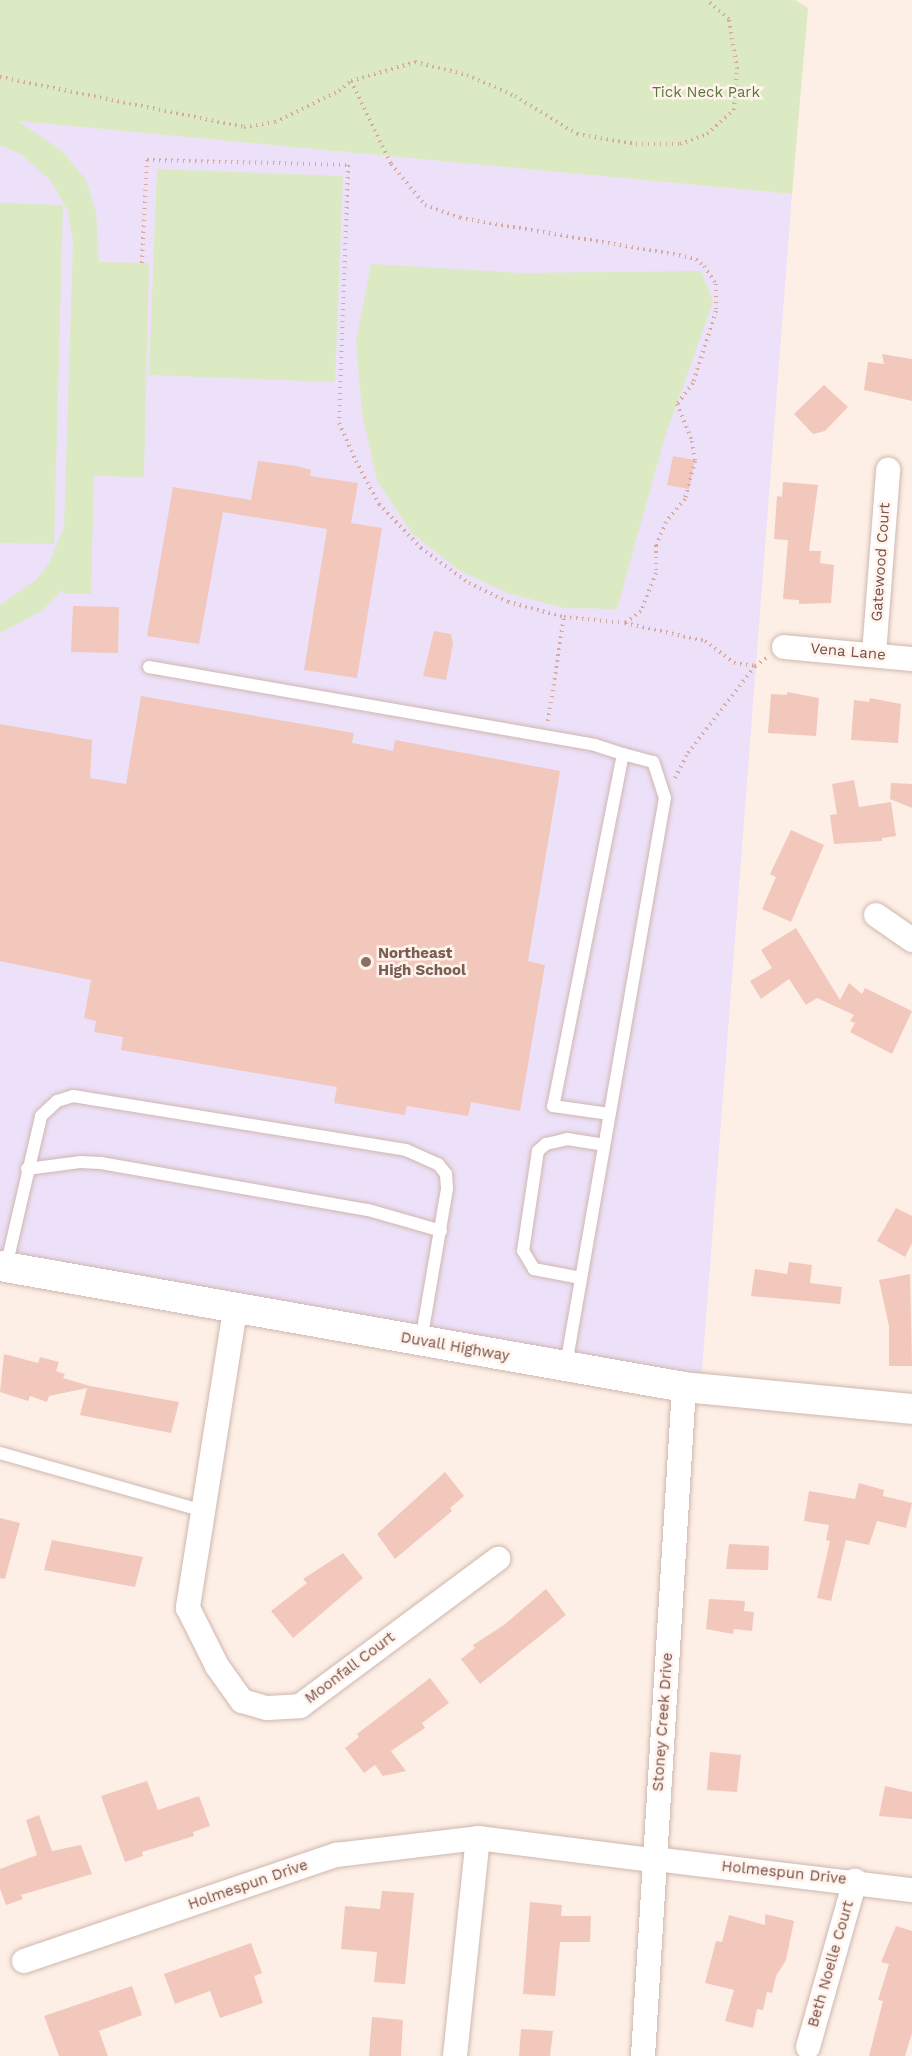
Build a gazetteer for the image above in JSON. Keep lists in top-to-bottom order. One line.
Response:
{"streets":{"street":["Gatewood Court","Vena Lane","Duvall Highway","Moonfall Court","Stoney Creek Drive","Holmespun Drive","Beth Noelle Court"]},"crossings":[["Gatewood Court","Vena Lane"],["Duvall Highway","Moonfall Court"],["Duvall Highway","Stoney Creek Drive"],["Stoney Creek Drive","Holmespun Drive"],["Holmespun Drive","Beth Noelle Court"]],"parks":["Tick Neck Park"],"places":["Northeast High School"]}
